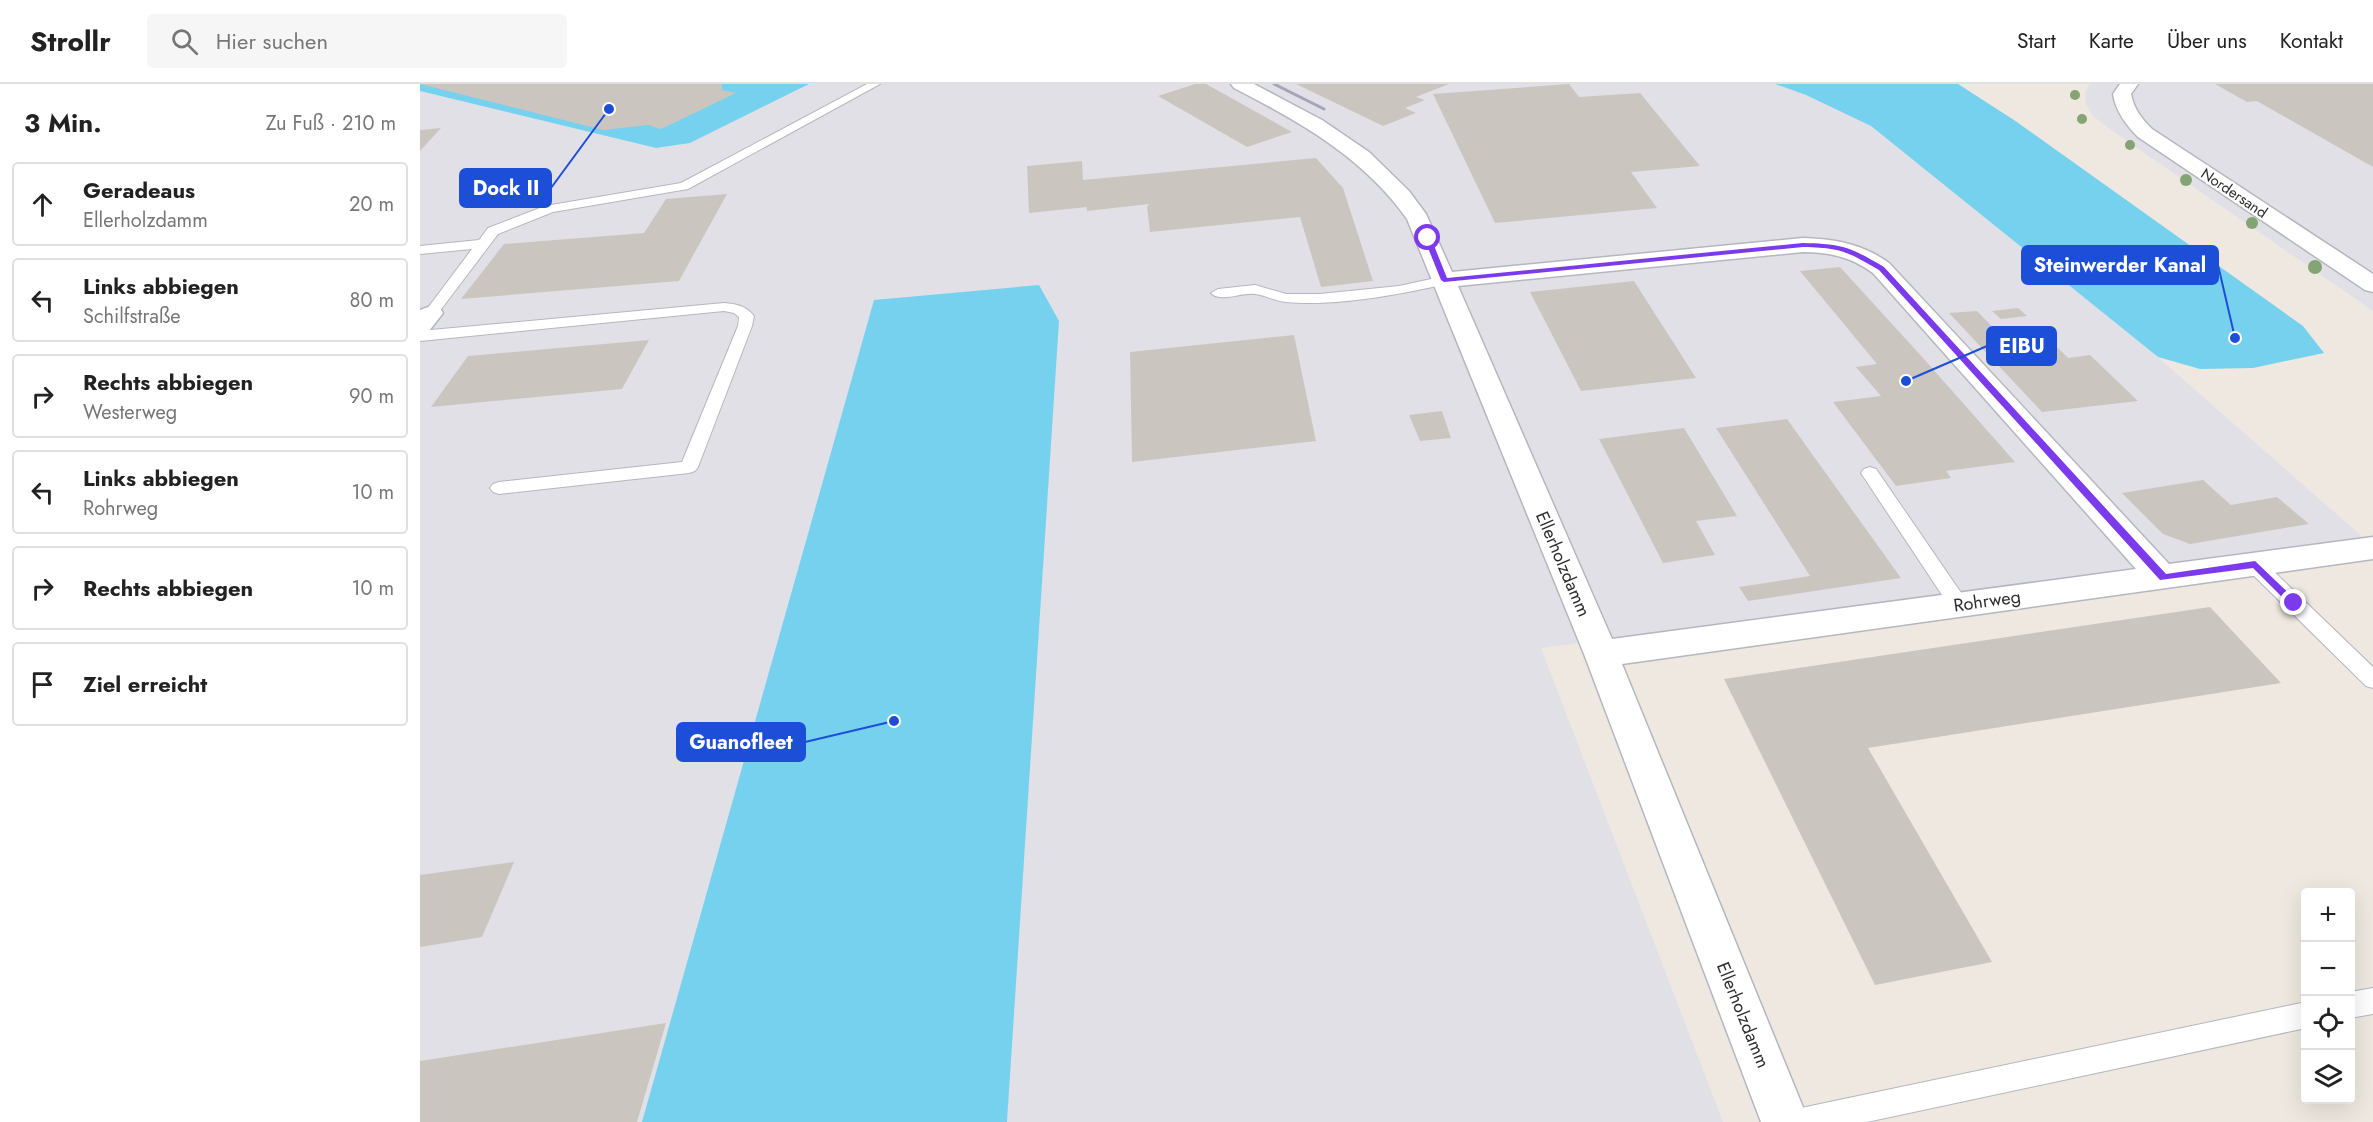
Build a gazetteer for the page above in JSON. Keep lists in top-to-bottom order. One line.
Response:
{"streets":{"street":["Nordersand","Ellerholzdamm","Rohrweg"]},"crossings":[["Ellerholzdamm","Rohrweg"]],"places":["Dock II","Steinwerder Kanal","EIBU","Guanofleet"],"page":{"header":"Strollr","search":"Hier suchen","nav":["Start","Karte","Über uns","Kontakt"],"heading":["3 Min.","Zu Fuß · 210 m"],"list":[["Geradeaus","Ellerholzdamm","20 m"],["Links abbiegen","Schilfstraße","80 m"],["Rechts abbiegen","Westerweg","90 m"],["Links abbiegen","Rohrweg","10 m"],["Rechts abbiegen","10 m"],"Ziel erreicht"],"map_buttons":["+","−"]}}
